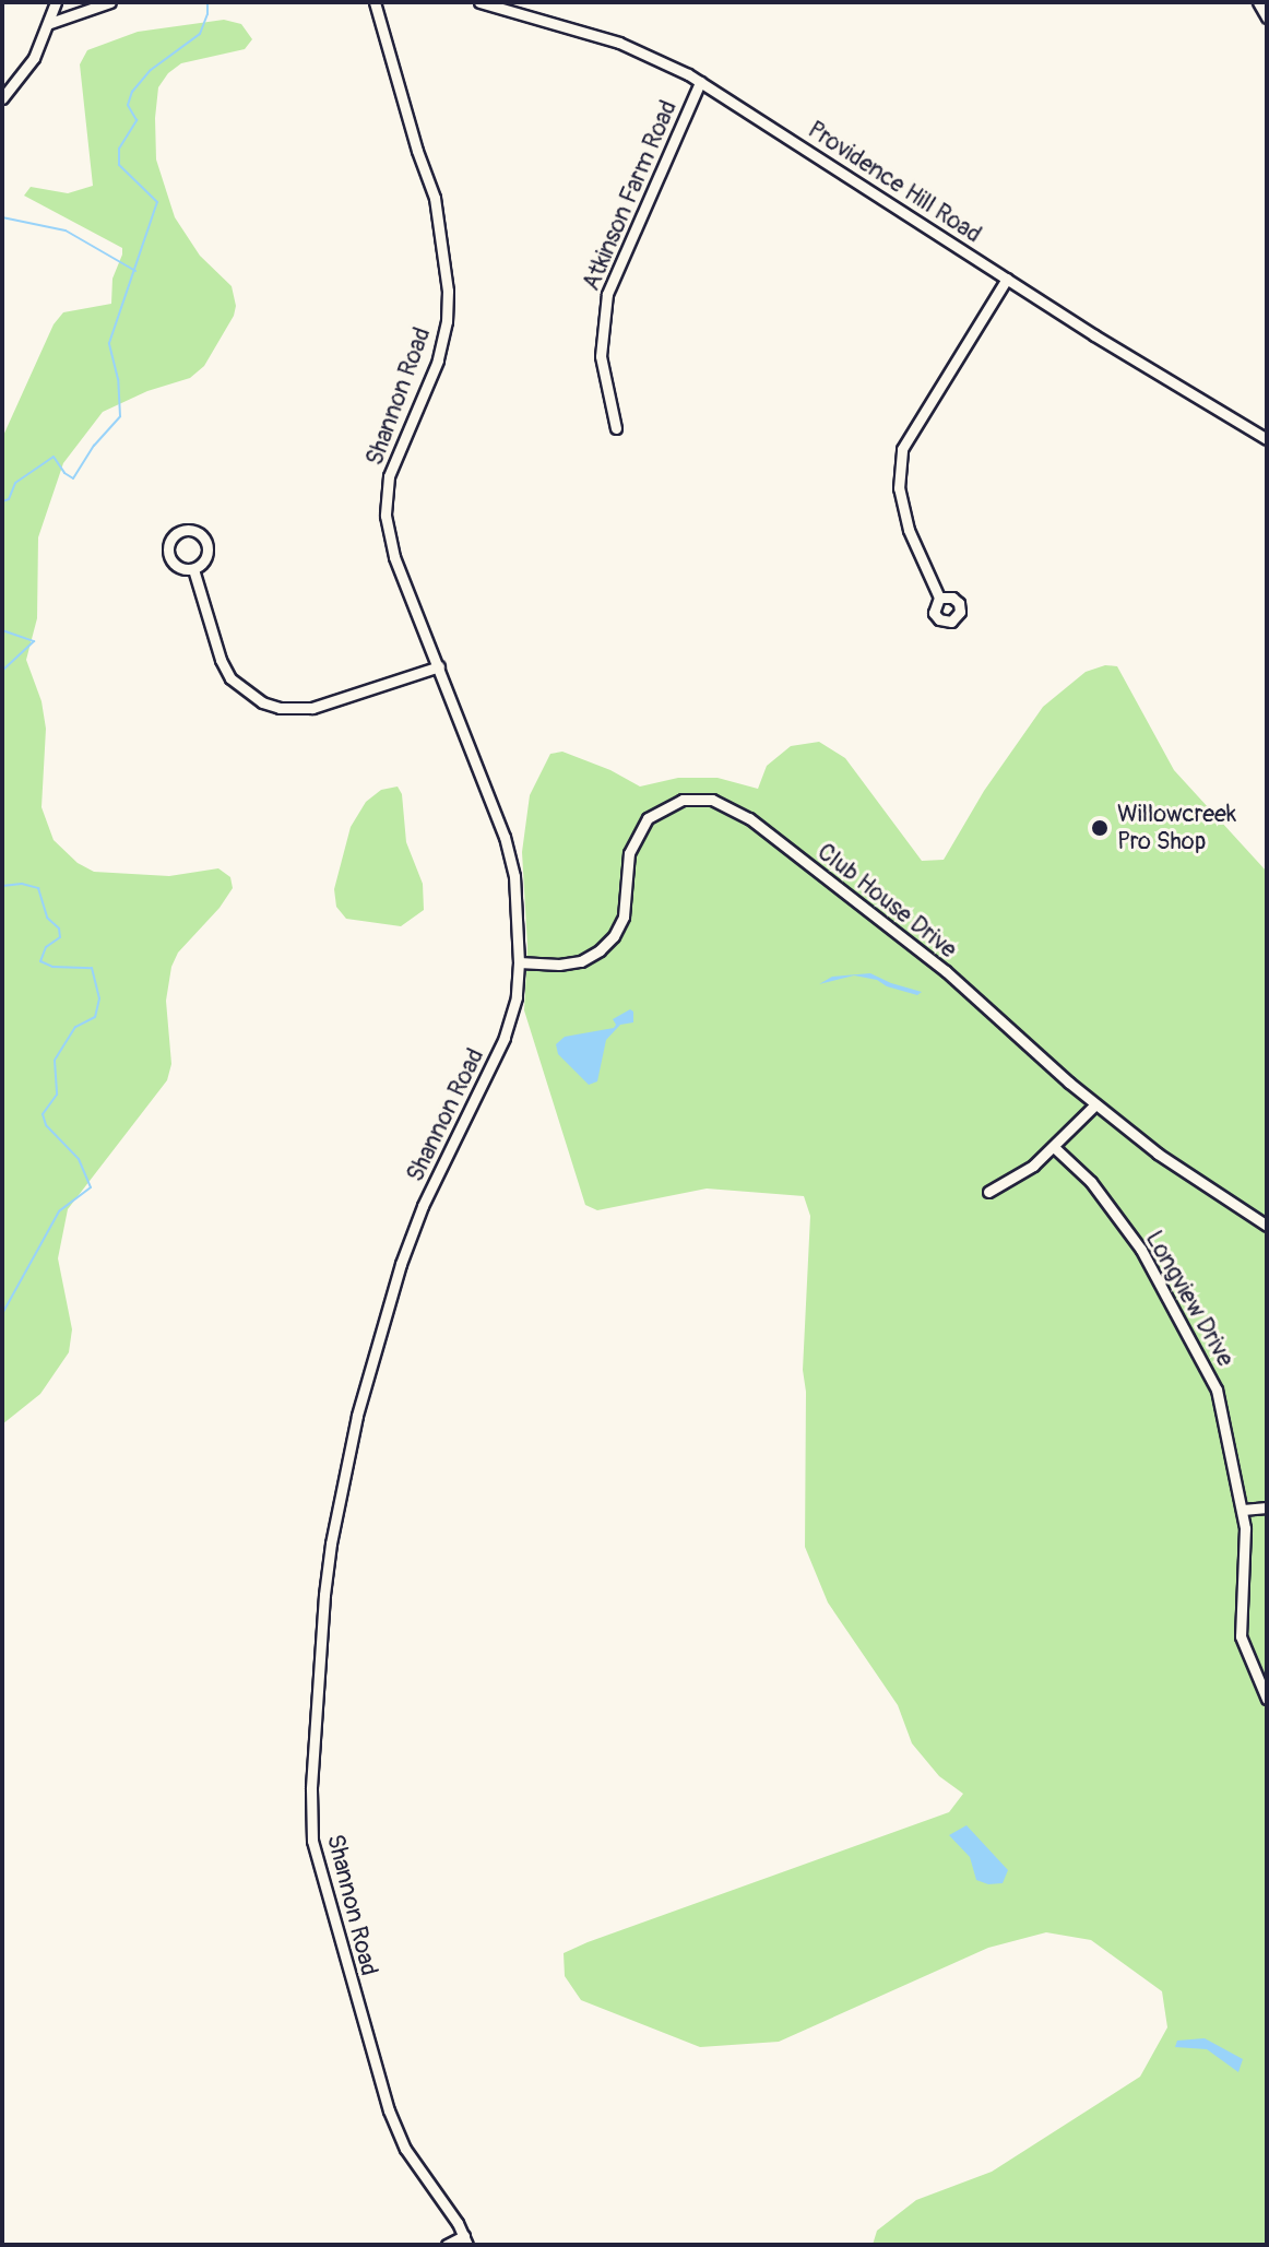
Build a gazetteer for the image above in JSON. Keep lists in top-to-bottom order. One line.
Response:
{"streets":{"street":["Providence Hill Road","Atkinson Farm Road","Shannon Road","Club House Drive","Longview Drive"]},"crossings":[["Providence Hill Road","Atkinson Farm Road"],["Shannon Road","Club House Drive"]],"places":["Willowcreek Pro Shop"]}
